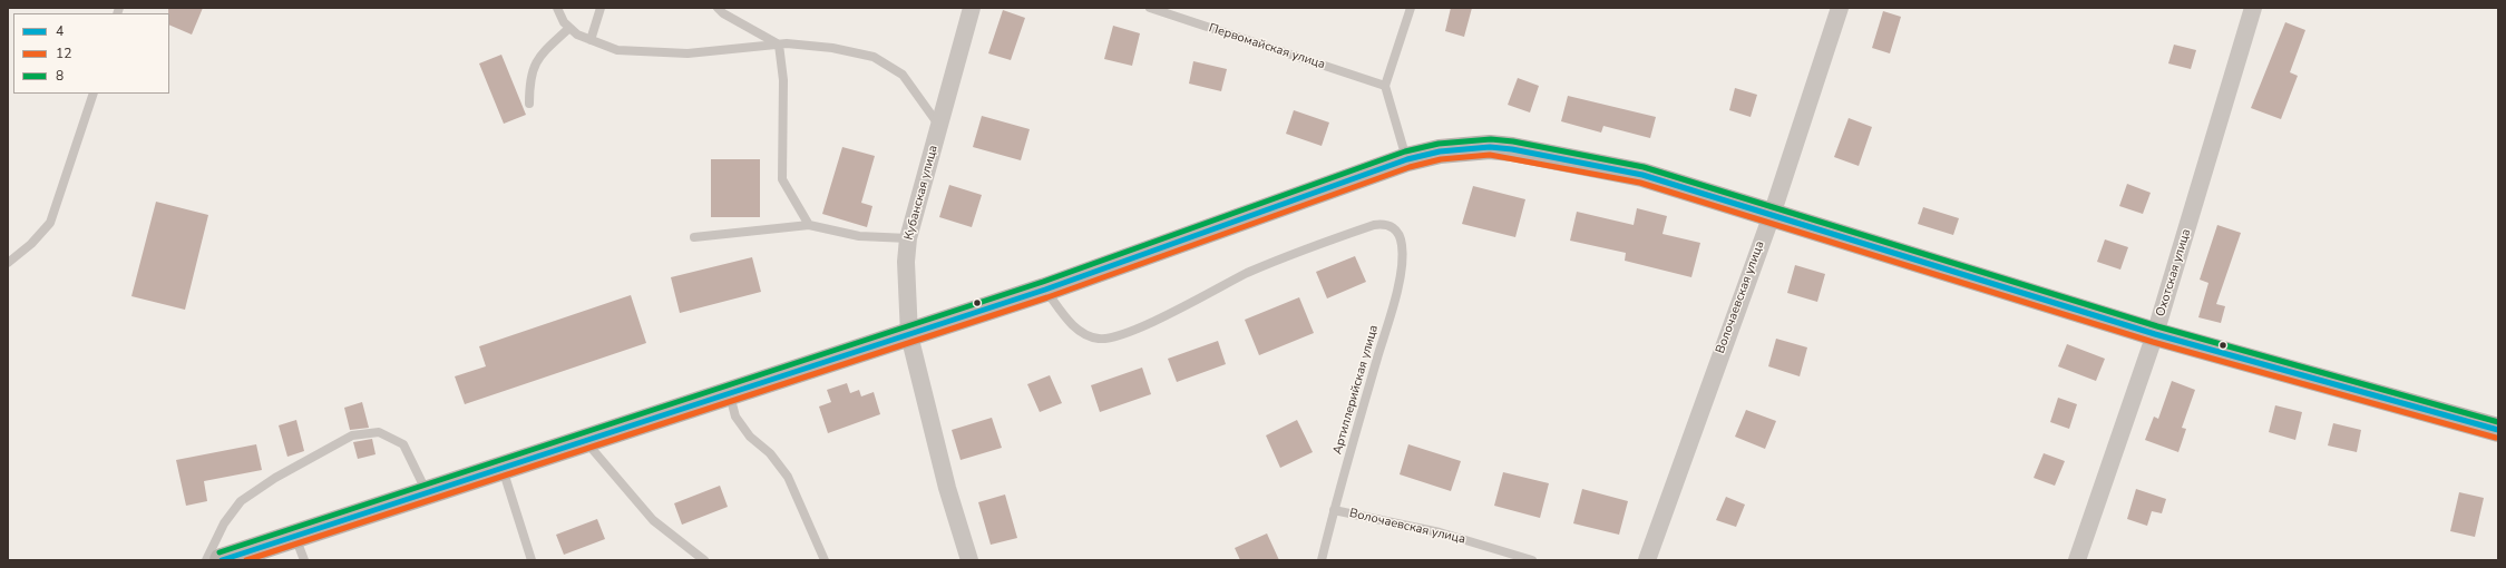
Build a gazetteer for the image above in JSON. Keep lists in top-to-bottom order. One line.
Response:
{"streets":{"street":["Кубанская улица","Охотская улица","Волочаевская улица"],"lane":["Первомайская улица","Артиллерийская улица"]},"crossings":[["Волочаевская улица","Артиллерийская улица"]],"lines":["transit line 8","transit line 4","transit line 12"],"legend":["4","12","8"]}
